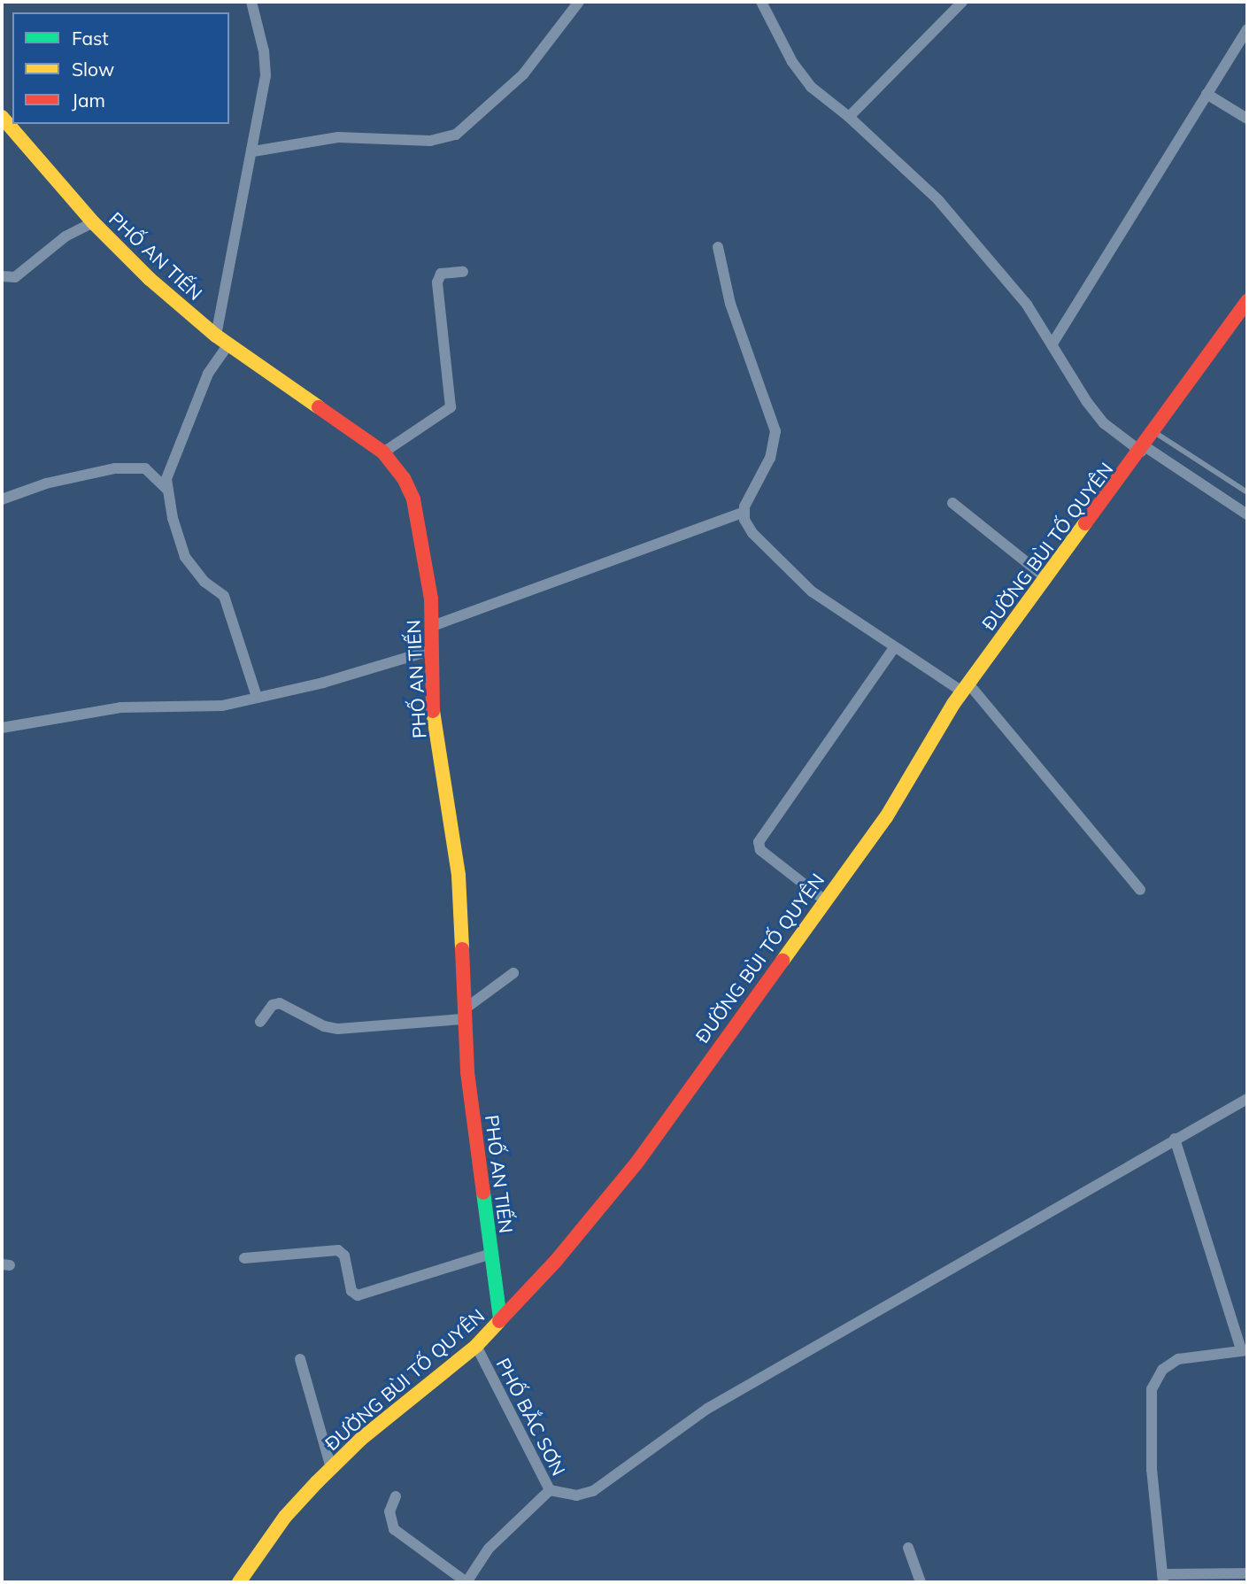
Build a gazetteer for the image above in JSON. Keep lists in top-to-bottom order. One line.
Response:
{"streets":{"street":["PHỐ AN TIẾN","ĐƯỜNG BÙI TỐ QUYÊN","PHỐ BẮC SƠN"]},"crossings":[["PHỐ AN TIẾN","ĐƯỜNG BÙI TỐ QUYÊN"],["ĐƯỜNG BÙI TỐ QUYÊN","PHỐ BẮC SƠN"]],"legend":["Fast","Slow","Jam"]}
